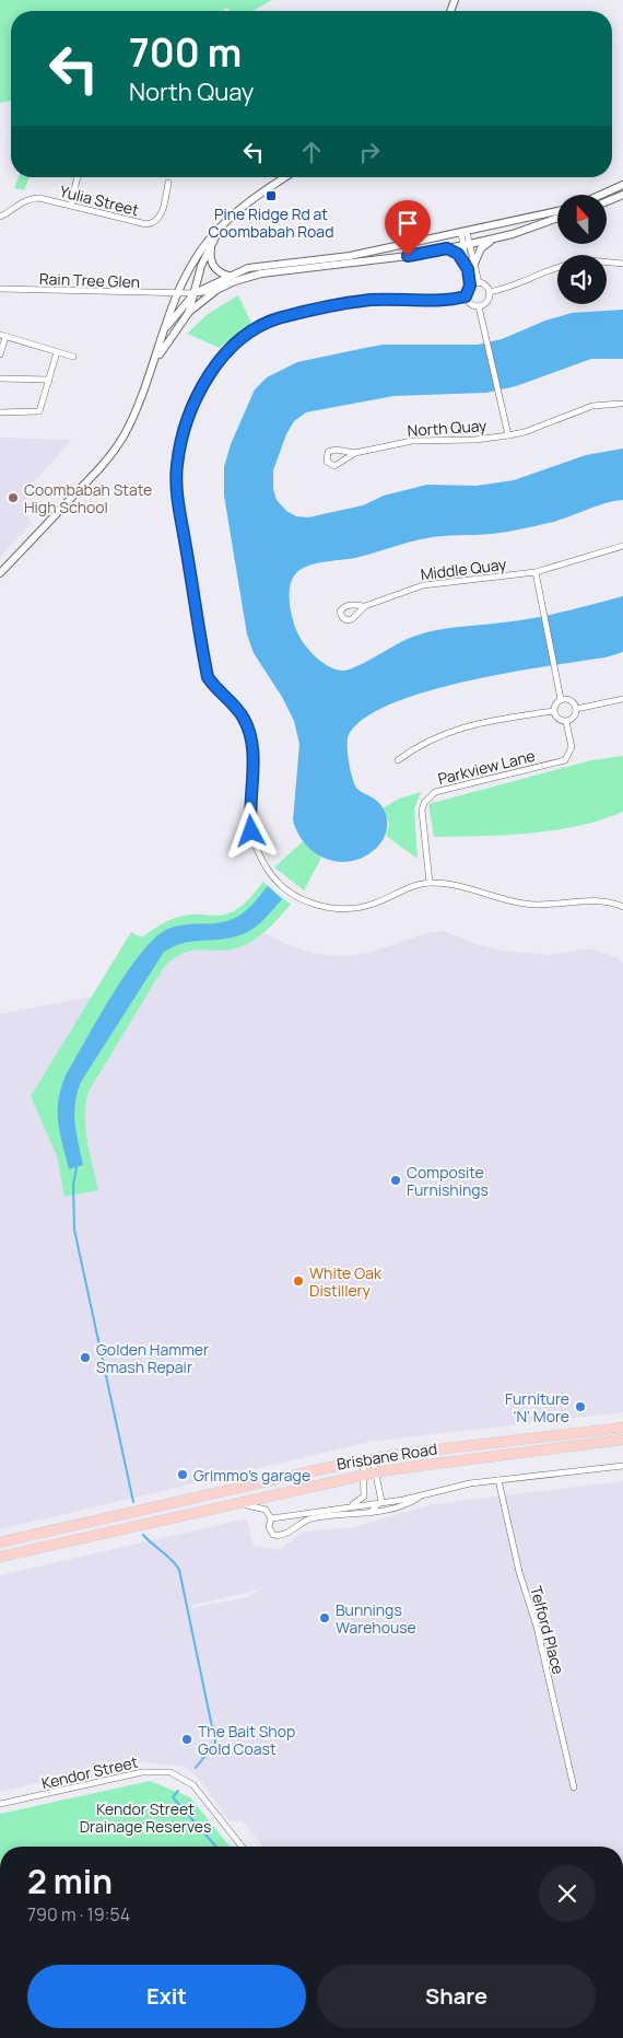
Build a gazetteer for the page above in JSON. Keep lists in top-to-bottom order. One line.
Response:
{"streets":{"highway":["Brisbane Road"],"street":["Yulia Street","Rain Tree Glen","North Quay","Middle Quay","Parkview Lane","Telford Place","Kendor Street"]},"parks":["Kendor Street Drainage Reserves"],"places":{"transit":["Pine Ridge Rd at Coombabah Road"],"other":["Coombabah State High School","Composite Furnishings","White Oak Distillery","Golden Hammer Smash Repair","Furniture 'N' More","Grimmo's garage","Bunnings Warehouse","The Bait Shop Gold Coast"]},"north":"top","page":{"turn":["700 m","North Quay"],"heading":["2 min","790 m · 19:54"],"buttons":["Exit","Share"]}}
